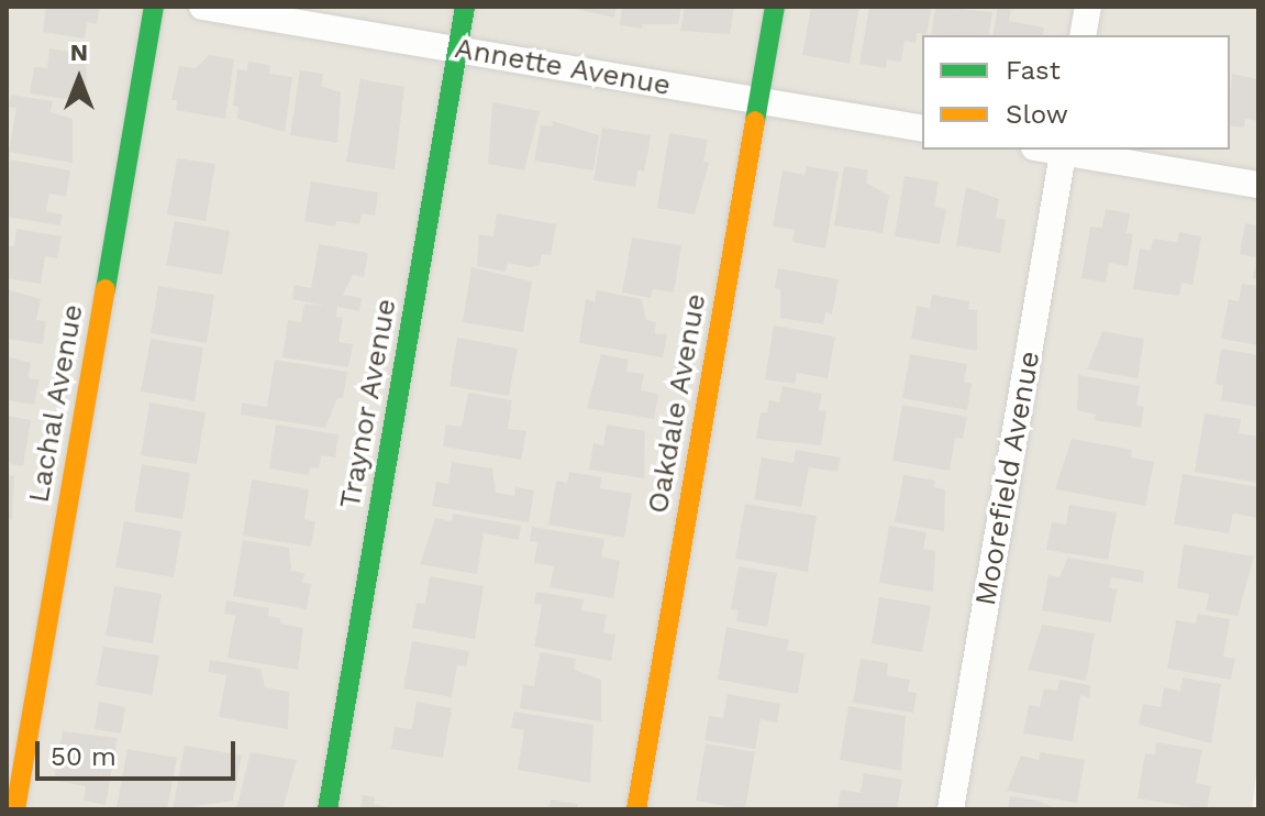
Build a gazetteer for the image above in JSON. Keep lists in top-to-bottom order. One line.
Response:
{"streets":{"street":["Annette Avenue","Lachal Avenue","Traynor Avenue","Oakdale Avenue","Moorefield Avenue"]},"crossings":[["Annette Avenue","Traynor Avenue"],["Annette Avenue","Oakdale Avenue"]],"legend":["Fast","Slow"],"scale_bar":"50 m","north":"top"}
